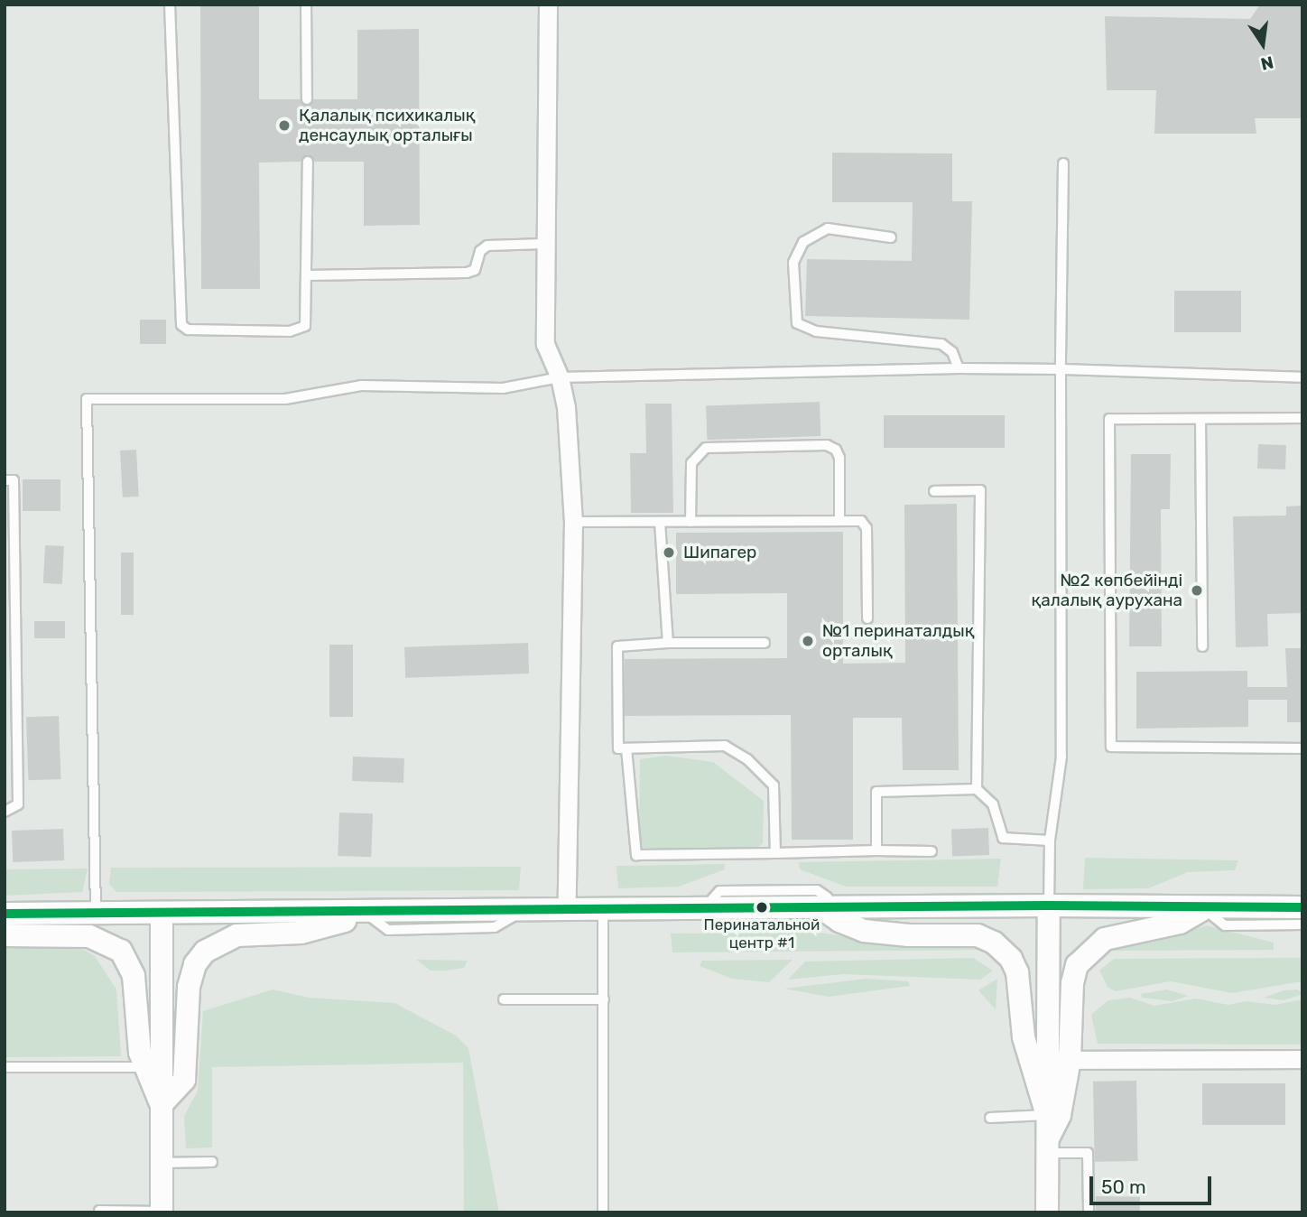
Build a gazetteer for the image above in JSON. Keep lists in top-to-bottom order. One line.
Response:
{"places":["Қалалық психикалық денсаулық орталығы","Шипагер","№2 көпбейінді қалалық аурухана","№1 перинаталдық орталық","Перинатальной центр #1"],"scale_bar":"50 m","north":"bottom"}
